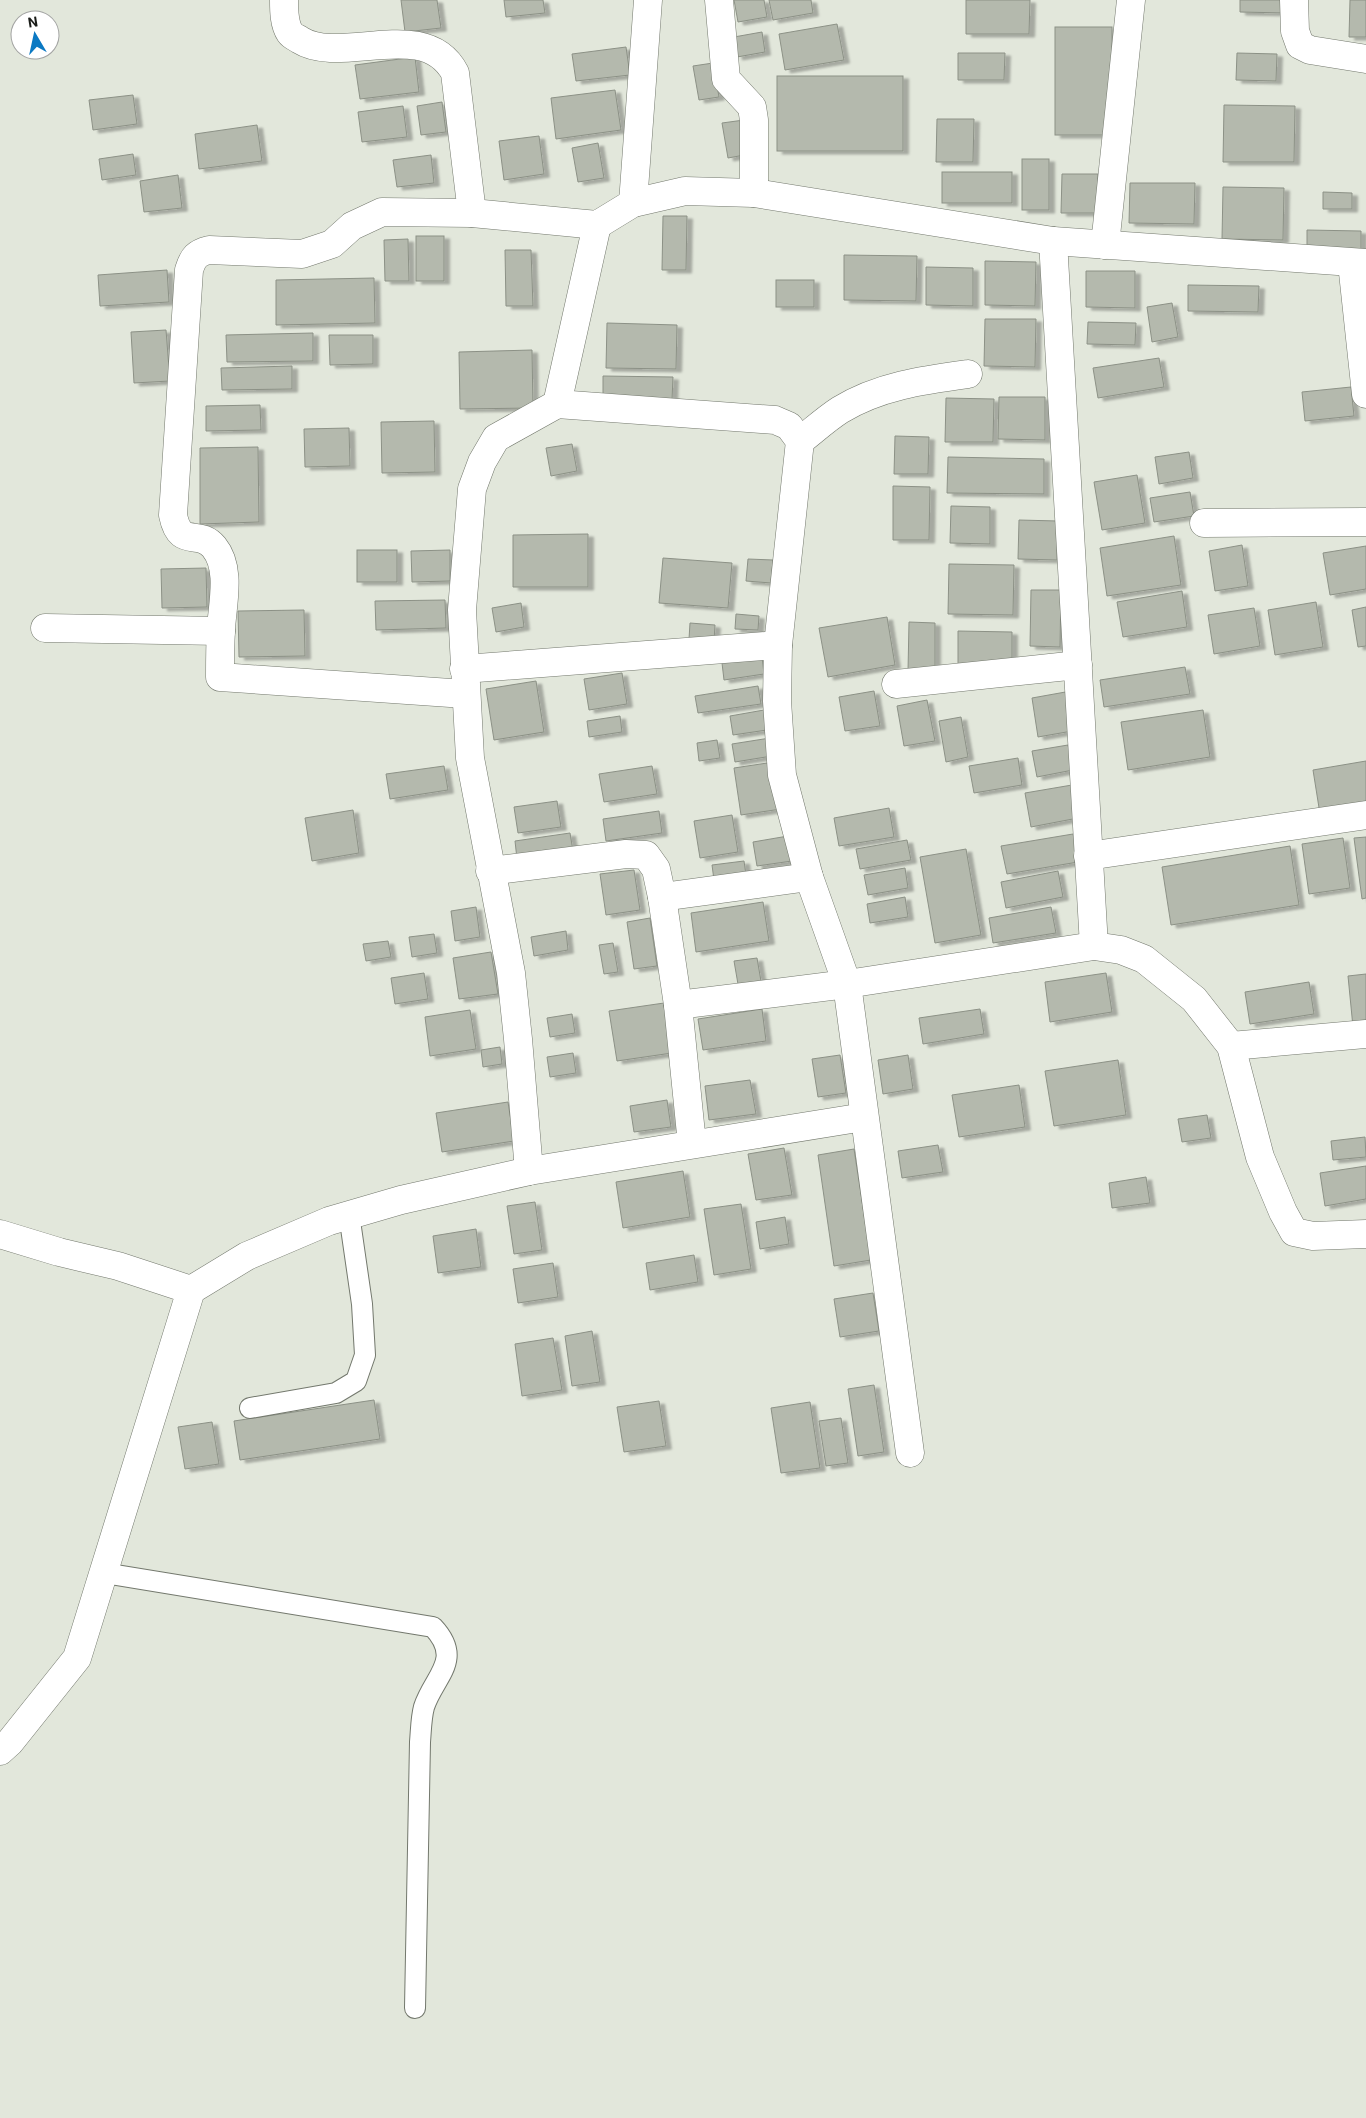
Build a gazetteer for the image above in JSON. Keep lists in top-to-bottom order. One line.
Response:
{"north":"top"}
